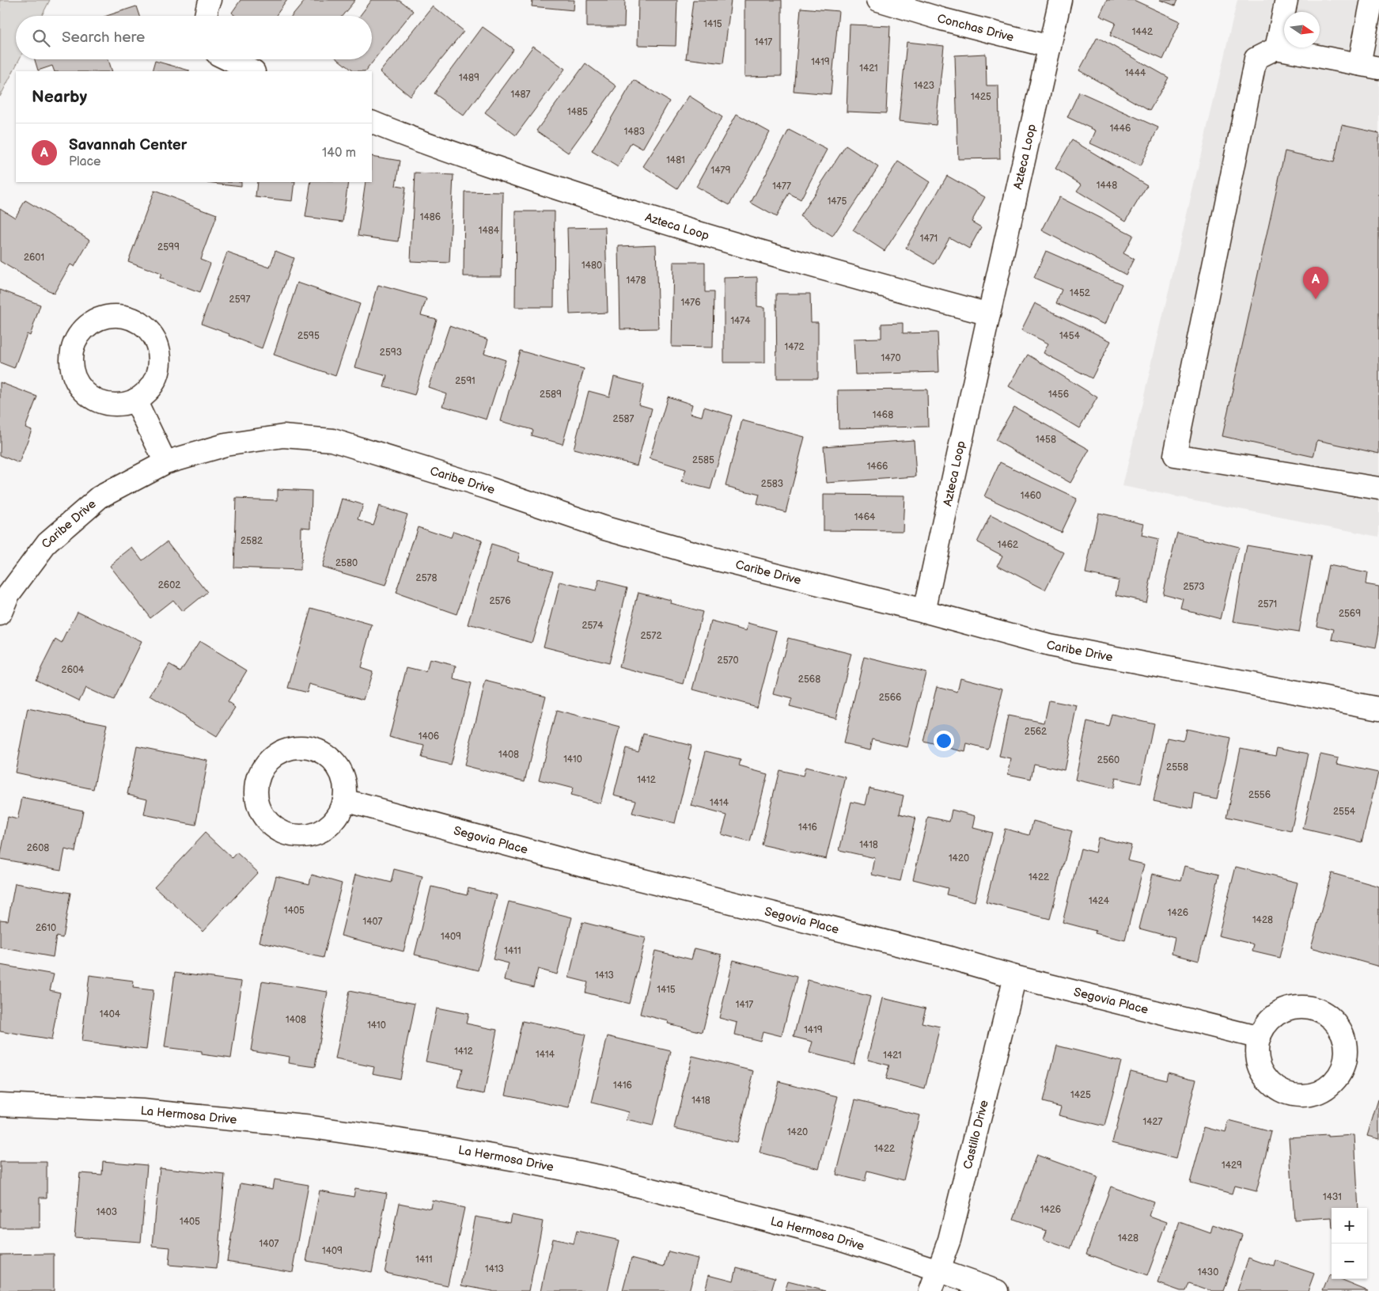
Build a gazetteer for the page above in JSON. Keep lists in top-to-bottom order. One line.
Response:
{"streets":{"street":["Conchas Drive","Azteca Loop","Caribe Drive","Segovia Place","La Hermosa Drive","Castillo Drive"]},"crossings":[["Conchas Drive","Azteca Loop"],["Azteca Loop","Caribe Drive"],["Segovia Place","Castillo Drive"],["La Hermosa Drive","Castillo Drive"]],"house_numbers":["1415","1442","1417","1419","1421","1444","1489","1423","1487","1425","1485","1446","1483","1481","1479","1448","1477","1475","1486","1484","1471","2599","2601","1480","1478","1452","2597","1476","1474","2595","1454","1472","2593","1470","2591","2589","1456","1468","2587","1458","2585","1466","2583","1460","1464","2582","1462","2580","2578","2602","2573","2576","2571","2569","2574","2572","2570","2604","2568","2566","2562","1406","1408","1410","2560","2558","1412","2556","1414","2554","1416","1418","2608","1420","1422","1424","1405","1426","1428","1407","2610","1409","1411","1413","1415","1417","1404","1408","1410","1419","1412","1414","1421","1416","1425","1418","1427","1420","1422","1429","1431","1426","1403","1405","1428","1407","1409","1411","1413","1430"],"north":"right","page":{"search":"Search here","heading":"Nearby","list":[{"mark":"A","name":"Savannah Center","note":"Place","value":"140 m"}],"pins":"A","map_buttons":["+","−"]}}
